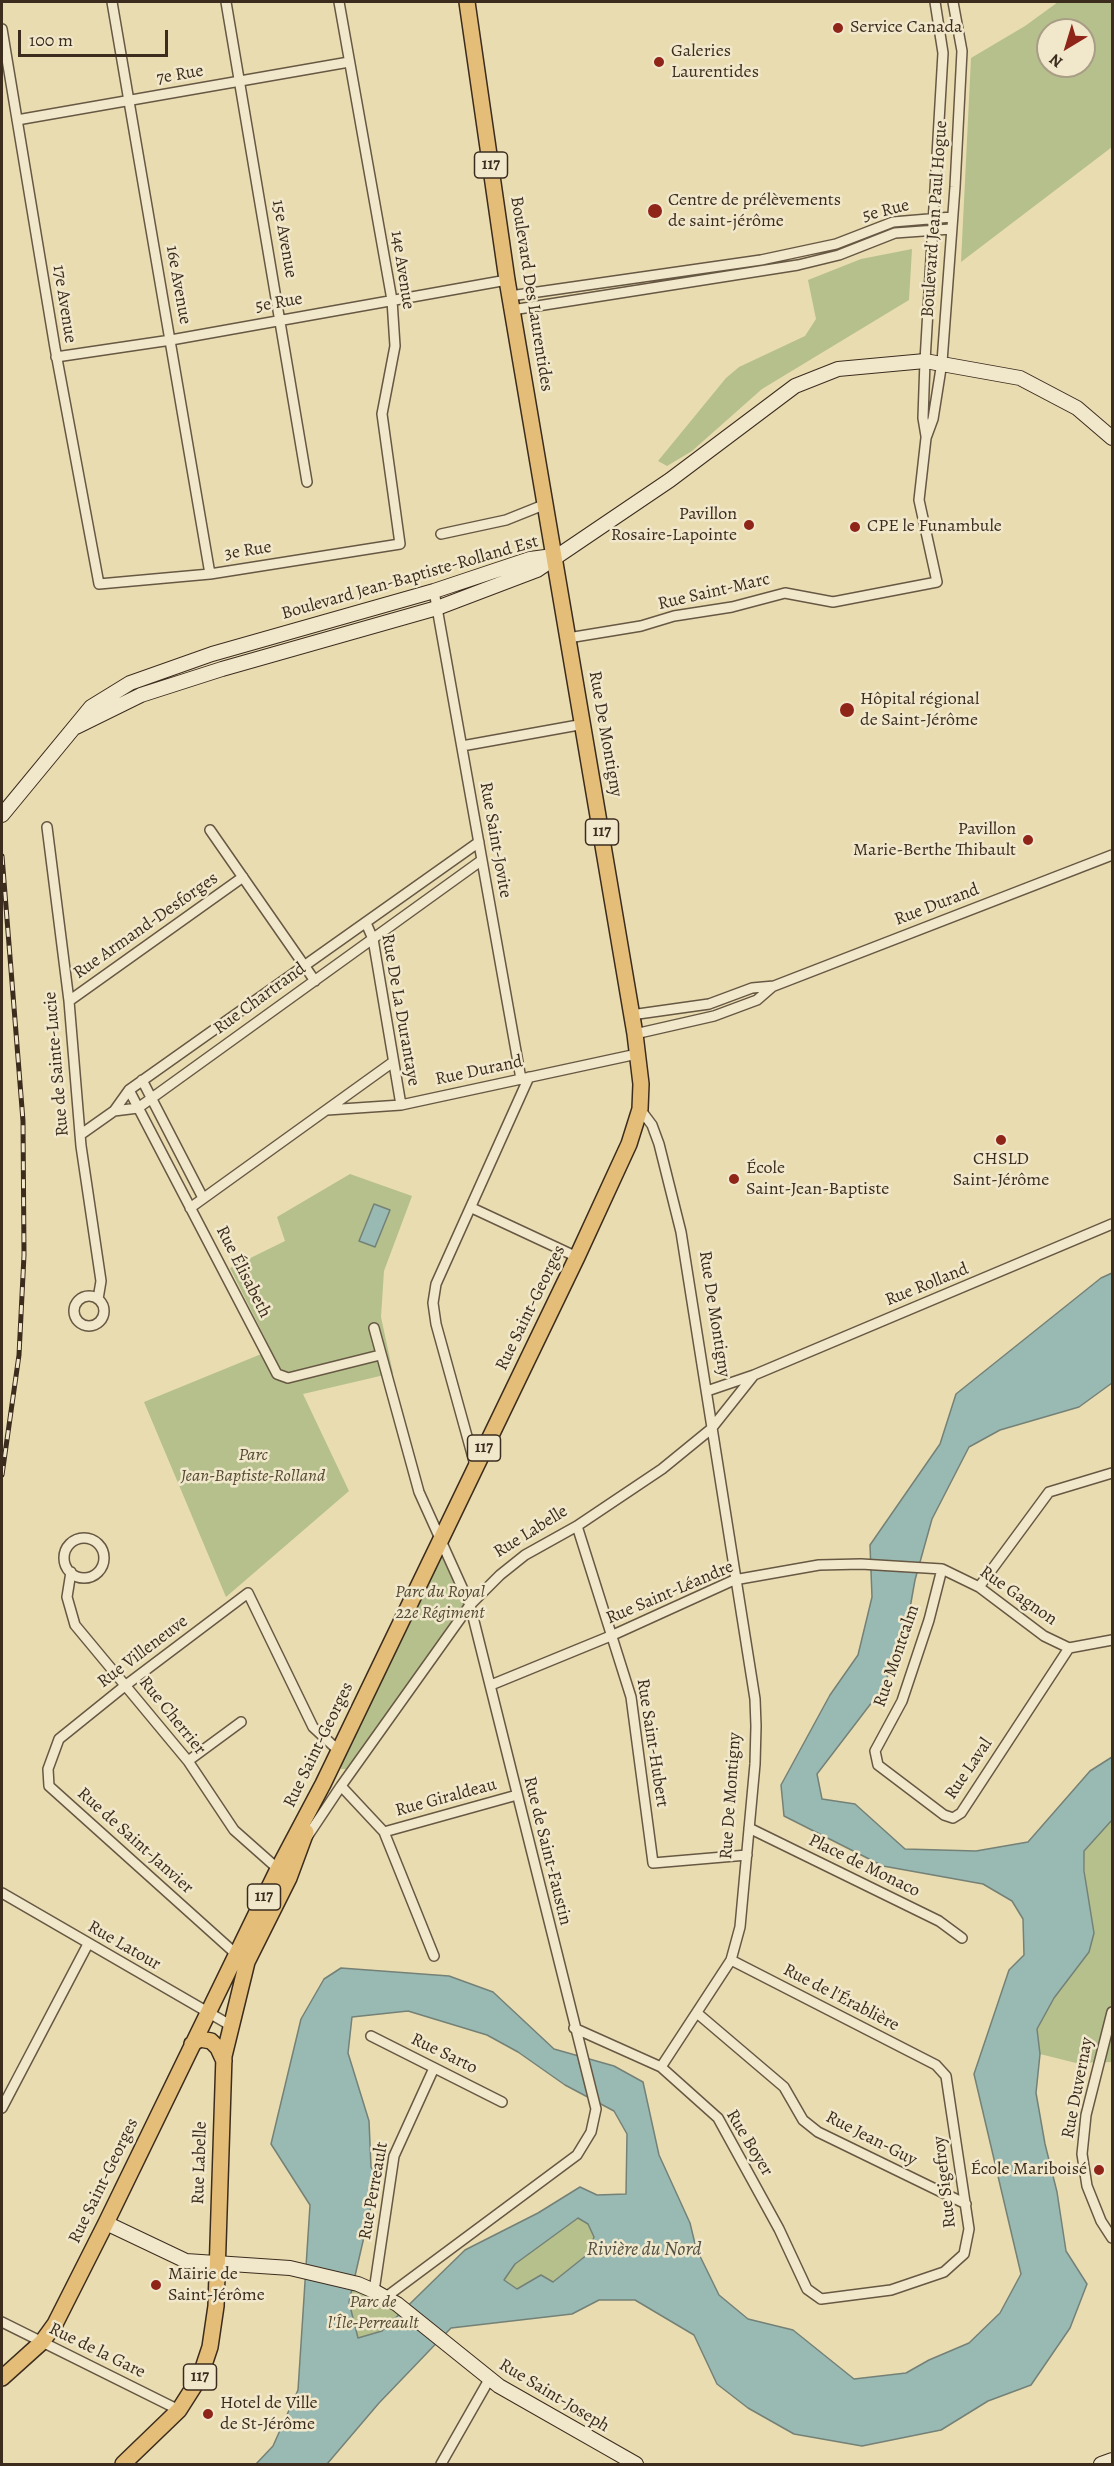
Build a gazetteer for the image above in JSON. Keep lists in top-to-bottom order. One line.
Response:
{"streets":{"main road":["117","Boulevard Des Laurentides","Rue De Montigny","Rue Saint-Georges","Rue Labelle"],"street":["7e Rue","5e Rue","Boulevard Jean Paul Hogue","15e Avenue","14e Avenue","16e Avenue","17e Avenue","3e Rue","Boulevard Jean-Baptiste-Rolland Est","Rue Saint-Marc","Rue Saint-Jovite","Rue Durand","Rue Armand-Desforges","Rue Chartrand","Rue De La Durantaye","Rue de Sainte-Lucie","Rue Élisabeth","Rue Rolland","Rue Saint-Léandre","Rue Gagnon","Rue Villeneuve","Rue Montcalm","Rue Cherrier","Rue Saint-Hubert","Rue Laval","Rue Giraldeau","Rue de Saint-Janvier","Rue de Saint-Faustin","Place de Monaco","Rue Latour","Rue de l'Érablière","Rue Sarto","Rue Duvernay","Rue Jean-Guy","Rue Boyer","Rue Sigefroy","Rue Perreault","Rue de la Gare","Rue Saint-Joseph"]},"crossings":[["7e Rue","15e Avenue"],["7e Rue","14e Avenue"],["7e Rue","16e Avenue"],["7e Rue","17e Avenue"],["5e Rue","Boulevard Jean Paul Hogue"],["5e Rue","15e Avenue"],["5e Rue","14e Avenue"],["5e Rue","16e Avenue"],["5e Rue","Boulevard Des Laurentides"],["5e Rue","17e Avenue"],["Boulevard Jean Paul Hogue","Rue Saint-Marc"],["14e Avenue","3e Rue"],["16e Avenue","3e Rue"],["Boulevard Des Laurentides","Boulevard Jean-Baptiste-Rolland Est"],["Boulevard Des Laurentides","Rue De Montigny"],["17e Avenue","3e Rue"],["Boulevard Jean-Baptiste-Rolland Est","Rue De Montigny"],["Boulevard Jean-Baptiste-Rolland Est","Rue Saint-Jovite"],["Rue Saint-Marc","Rue De Montigny"],["Rue De Montigny","Rue Durand"],["Rue De Montigny","Rue Rolland"],["Rue De Montigny","Rue Saint-Georges"],["Rue De Montigny","Rue Labelle"],["Rue De Montigny","Rue Saint-Léandre"],["Rue De Montigny","Rue Saint-Hubert"],["Rue De Montigny","Place de Monaco"],["Rue De Montigny","Rue de l'Érablière"],["Rue De Montigny","Rue Jean-Guy"],["Rue De Montigny","Rue Boyer"],["Rue Saint-Jovite","Rue Durand"],["Rue Saint-Jovite","Rue Chartrand"],["Rue Durand","Rue De La Durantaye"],["Rue Armand-Desforges","Rue de Sainte-Lucie"],["Rue Chartrand","Rue De La Durantaye"],["Rue Chartrand","Rue de Sainte-Lucie"],["Rue Chartrand","Rue Élisabeth"],["Rue Élisabeth","Rue de Saint-Faustin"],["Rue Rolland","Rue Labelle"],["Rue Saint-Georges","Rue Labelle"],["Rue Saint-Georges","Rue Villeneuve"],["Rue Saint-Georges","Rue Cherrier"],["Rue Saint-Georges","Rue de Saint-Janvier"],["Rue Saint-Georges","Rue de Saint-Faustin"],["Rue Saint-Georges","Rue Latour"],["Rue Saint-Georges","Rue de la Gare"],["Rue Labelle","Rue Saint-Hubert"],["Rue Labelle","Rue de Saint-Faustin"],["Rue Labelle","Rue Latour"],["Rue Labelle","Rue de la Gare"],["Rue Saint-Léandre","Rue Gagnon"],["Rue Saint-Léandre","Rue Montcalm"],["Rue Saint-Léandre","Rue Saint-Hubert"],["Rue Saint-Léandre","Rue de Saint-Faustin"],["Rue Gagnon","Rue Montcalm"],["Rue Gagnon","Rue Laval"],["Rue Villeneuve","Rue Cherrier"],["Rue Villeneuve","Rue de Saint-Janvier"],["Rue Montcalm","Rue Laval"],["Rue Giraldeau","Rue de Saint-Faustin"],["Rue de Saint-Faustin","Rue Boyer"],["Rue de Saint-Faustin","Rue Perreault"],["Rue de Saint-Faustin","Rue Saint-Joseph"],["Rue de l'Érablière","Rue Sigefroy"],["Rue Sarto","Rue Perreault"],["Rue Jean-Guy","Rue Sigefroy"],["Rue Boyer","Rue Sigefroy"],["Rue Perreault","Rue Saint-Joseph"]],"water":["Rivière du Nord"],"parks":["Parc Jean-Baptiste-Rolland","Parc du Royal 22e Régiment","Parc de l'Île-Perreault"],"places":["Service Canada","Galeries Laurentides","Centre de prélèvements de saint-jérôme","Pavillon Rosaire-Lapointe","CPE le Funambule","Hôpital régional de Saint-Jérôme","Pavillon Marie-Berthe Thibault","CHSLD Saint-Jérôme","École Saint-Jean-Baptiste","École Mariboisé","Mairie de Saint-Jérôme","Hotel de Ville de St-Jérôme"],"scale_bar":"100 m","north":"bottom left"}
